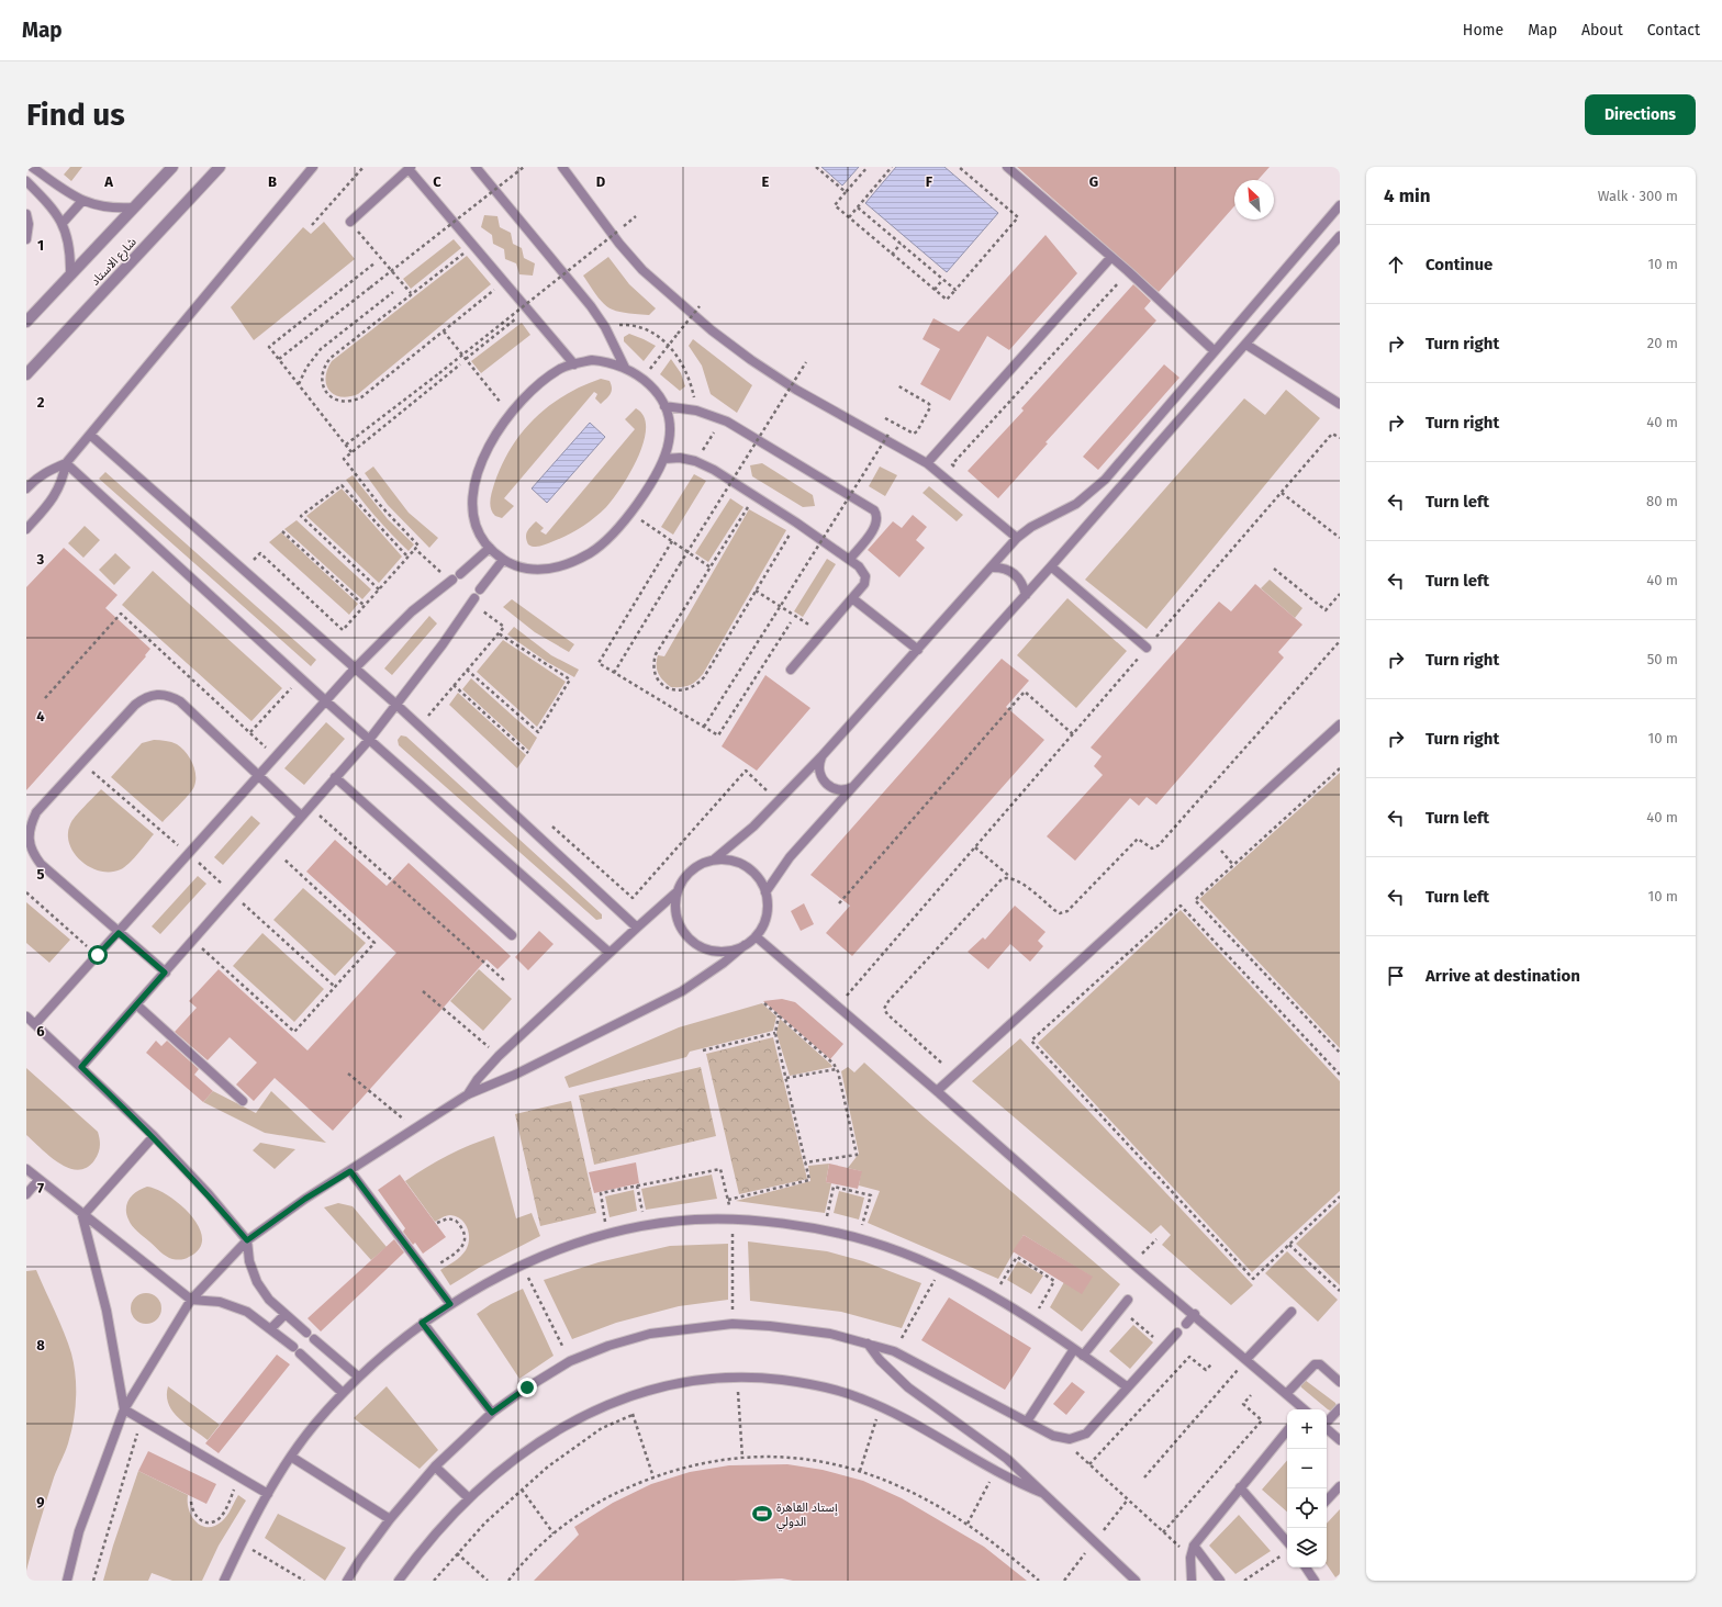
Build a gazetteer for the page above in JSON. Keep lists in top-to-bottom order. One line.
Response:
{"streets":{"street":["شارع الاستاد"]},"places":{"sports":["إستاد القاهرة الدولي"]},"north":"top left","page":{"header":"Map","nav":["Home","Map","About","Contact"],"buttons":"Directions","title":"Find us","heading":["4 min","Walk · 300 m"],"list":[["Continue","10 m"],["Turn right","20 m"],["Turn right","40 m"],["Turn left","80 m"],["Turn left","40 m"],["Turn right","50 m"],["Turn right","10 m"],["Turn left","40 m"],["Turn left","10 m"],"Arrive at destination"],"map_buttons":["+","−"]},"grid":{"columns":["A","B","C","D","E","F","G"],"rows":["1","2","3","4","5","6","7","8","9"]}}
